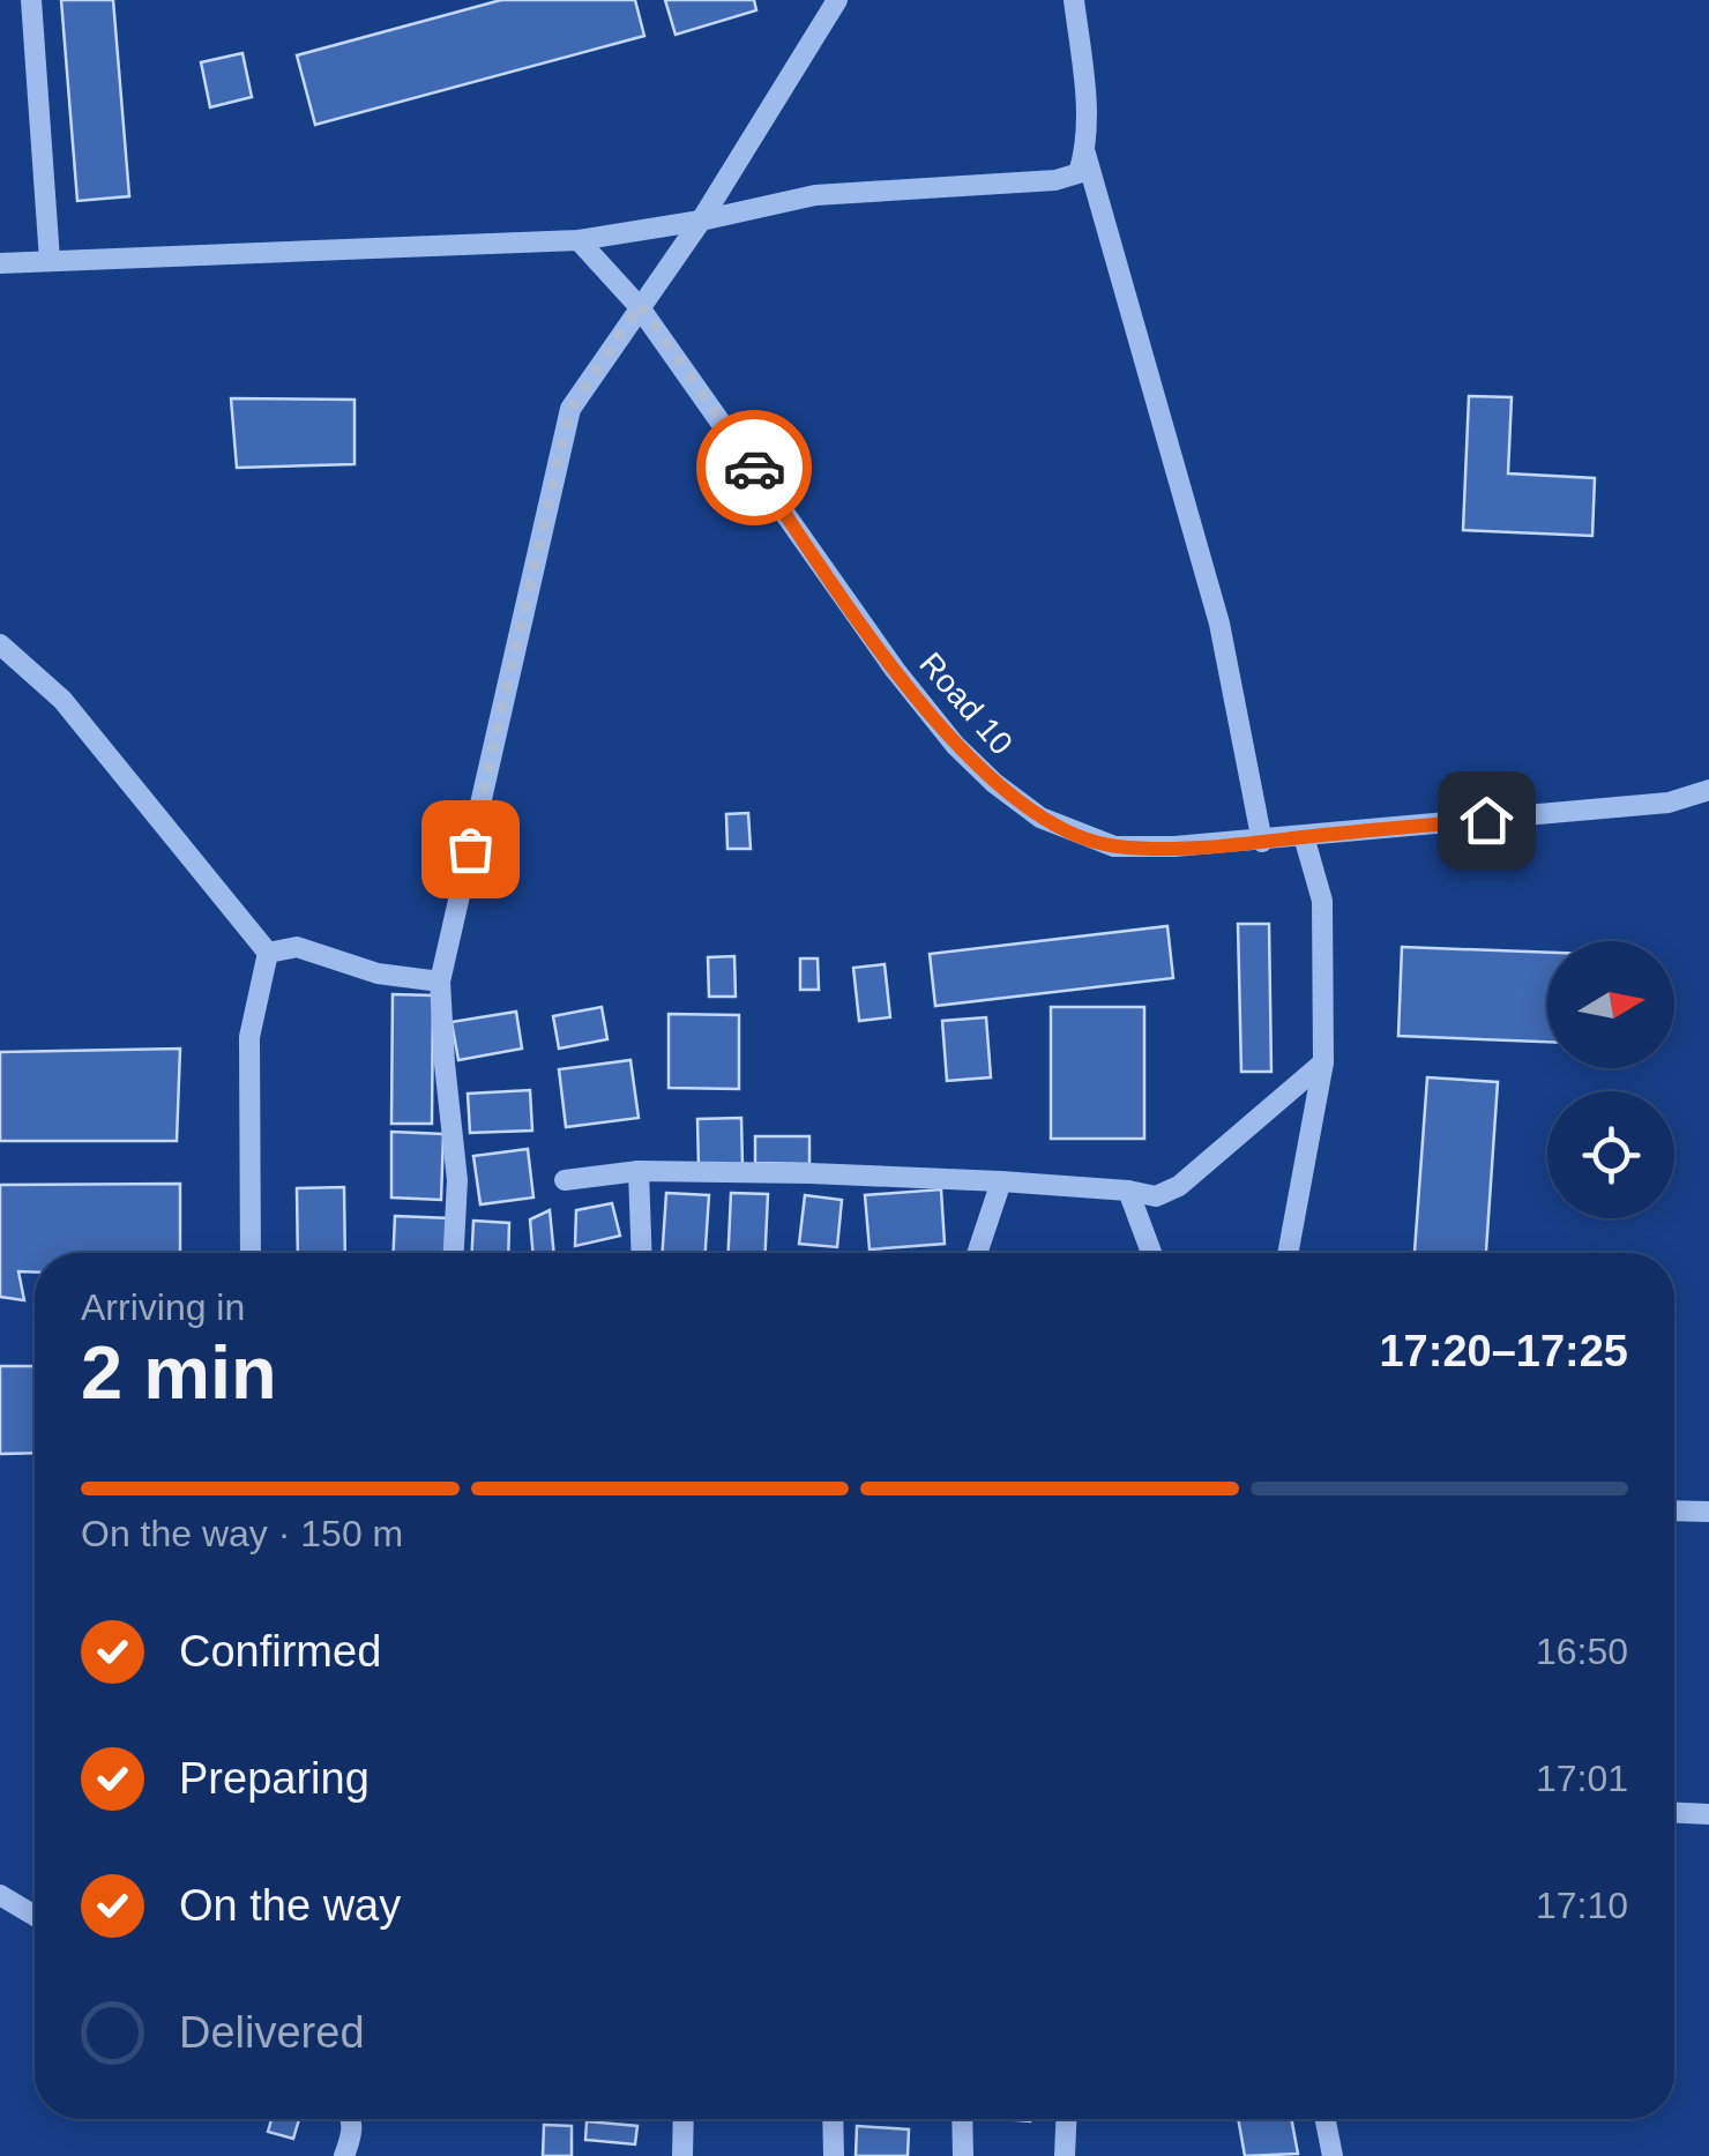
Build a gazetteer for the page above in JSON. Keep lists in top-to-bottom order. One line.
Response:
{"streets":{"street":["Road 10"]},"north":"right","page":{"heading":["2 min","Arriving in","17:20–17:25"],"bar":"On the way · 150 m","list":[["Confirmed","16:50"],["Preparing","17:01"],["On the way","17:10"],"Delivered"]}}
